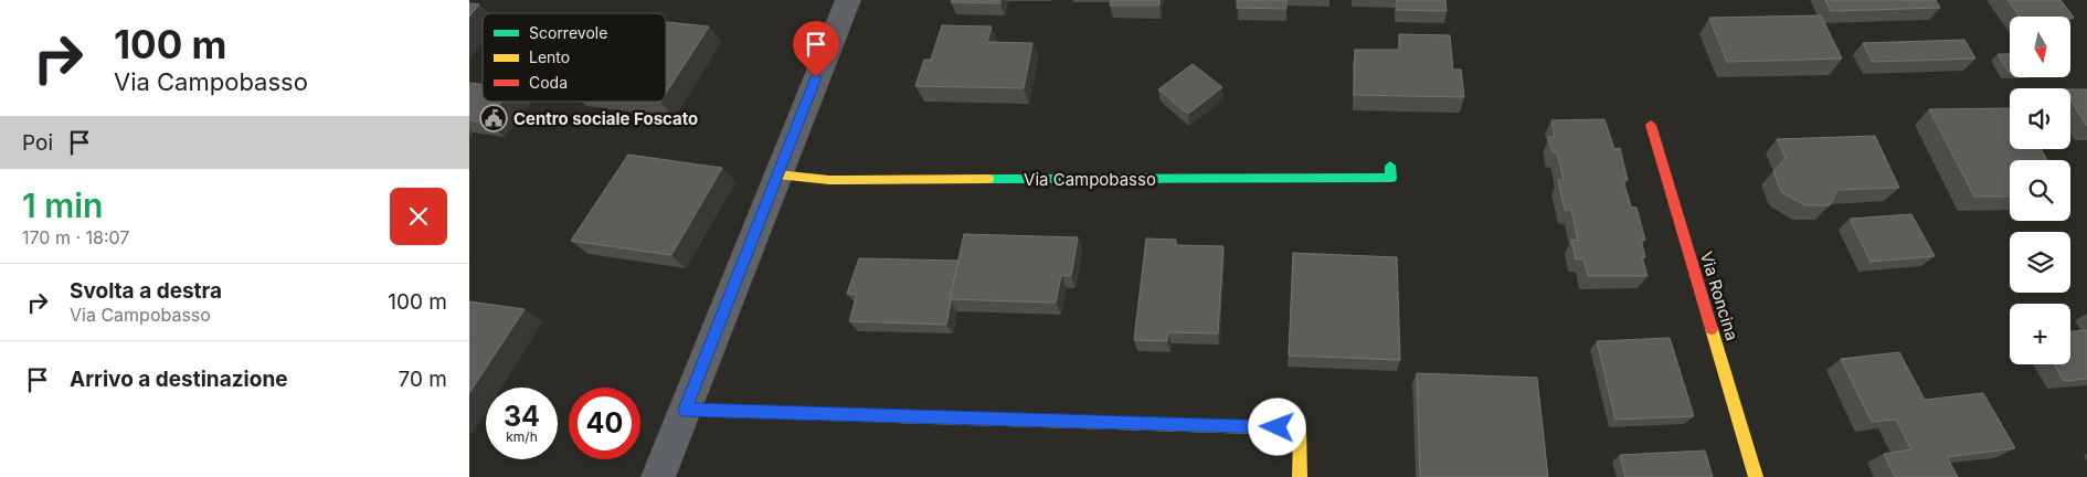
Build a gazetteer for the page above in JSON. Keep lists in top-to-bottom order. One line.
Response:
{"streets":{"street":["Via Campobasso","Via Roncina"]},"places":{"public building":["Centro sociale Foscato"]},"legend":["Scorrevole","Lento","Coda"],"north":"bottom","page":{"turn":["100 m","Via Campobasso"],"map_buttons":"+","then":"Poi","heading":["1 min","170 m · 18:07"],"list":[{"name":"Svolta a destra","note":"Via Campobasso","value":"100 m"},{"name":"Arrivo a destinazione","value":"70 m"}],"speed":"34 km/h","limit":"40"}}
